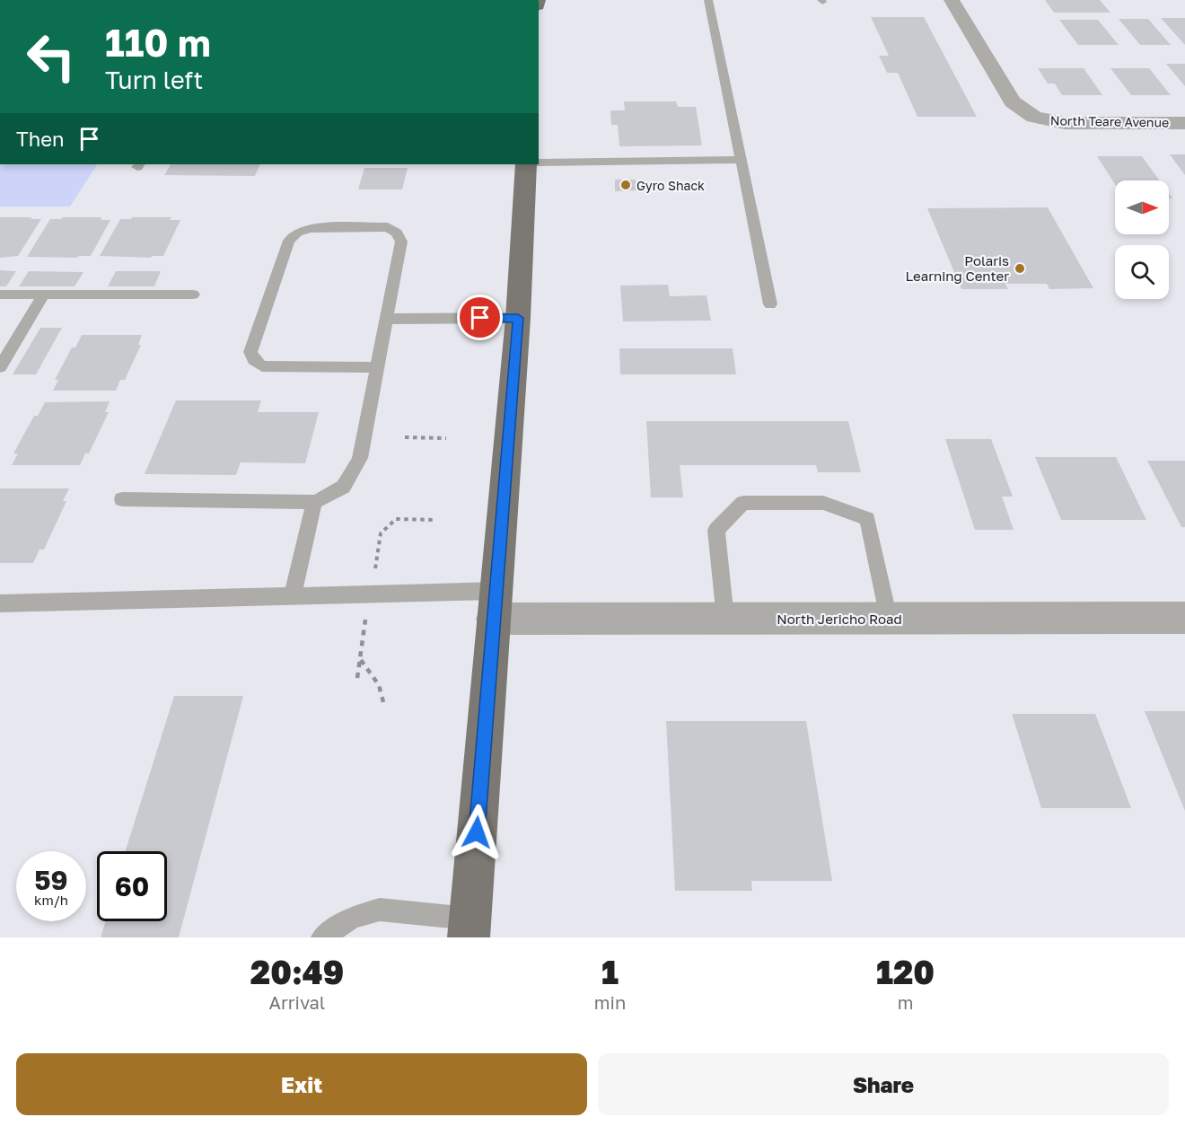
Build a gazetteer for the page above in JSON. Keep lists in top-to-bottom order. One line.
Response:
{"streets":{"street":["North Teare Avenue","North Jericho Road"]},"places":["Gyro Shack","Polaris Learning Center"],"north":"right","page":{"turn":["110 m","Turn left"],"then":"Then","speed":"59 km/h","limit":"60","eta":["20:49","Arrival","1","min","120","m"],"buttons":["Exit","Share"]}}
